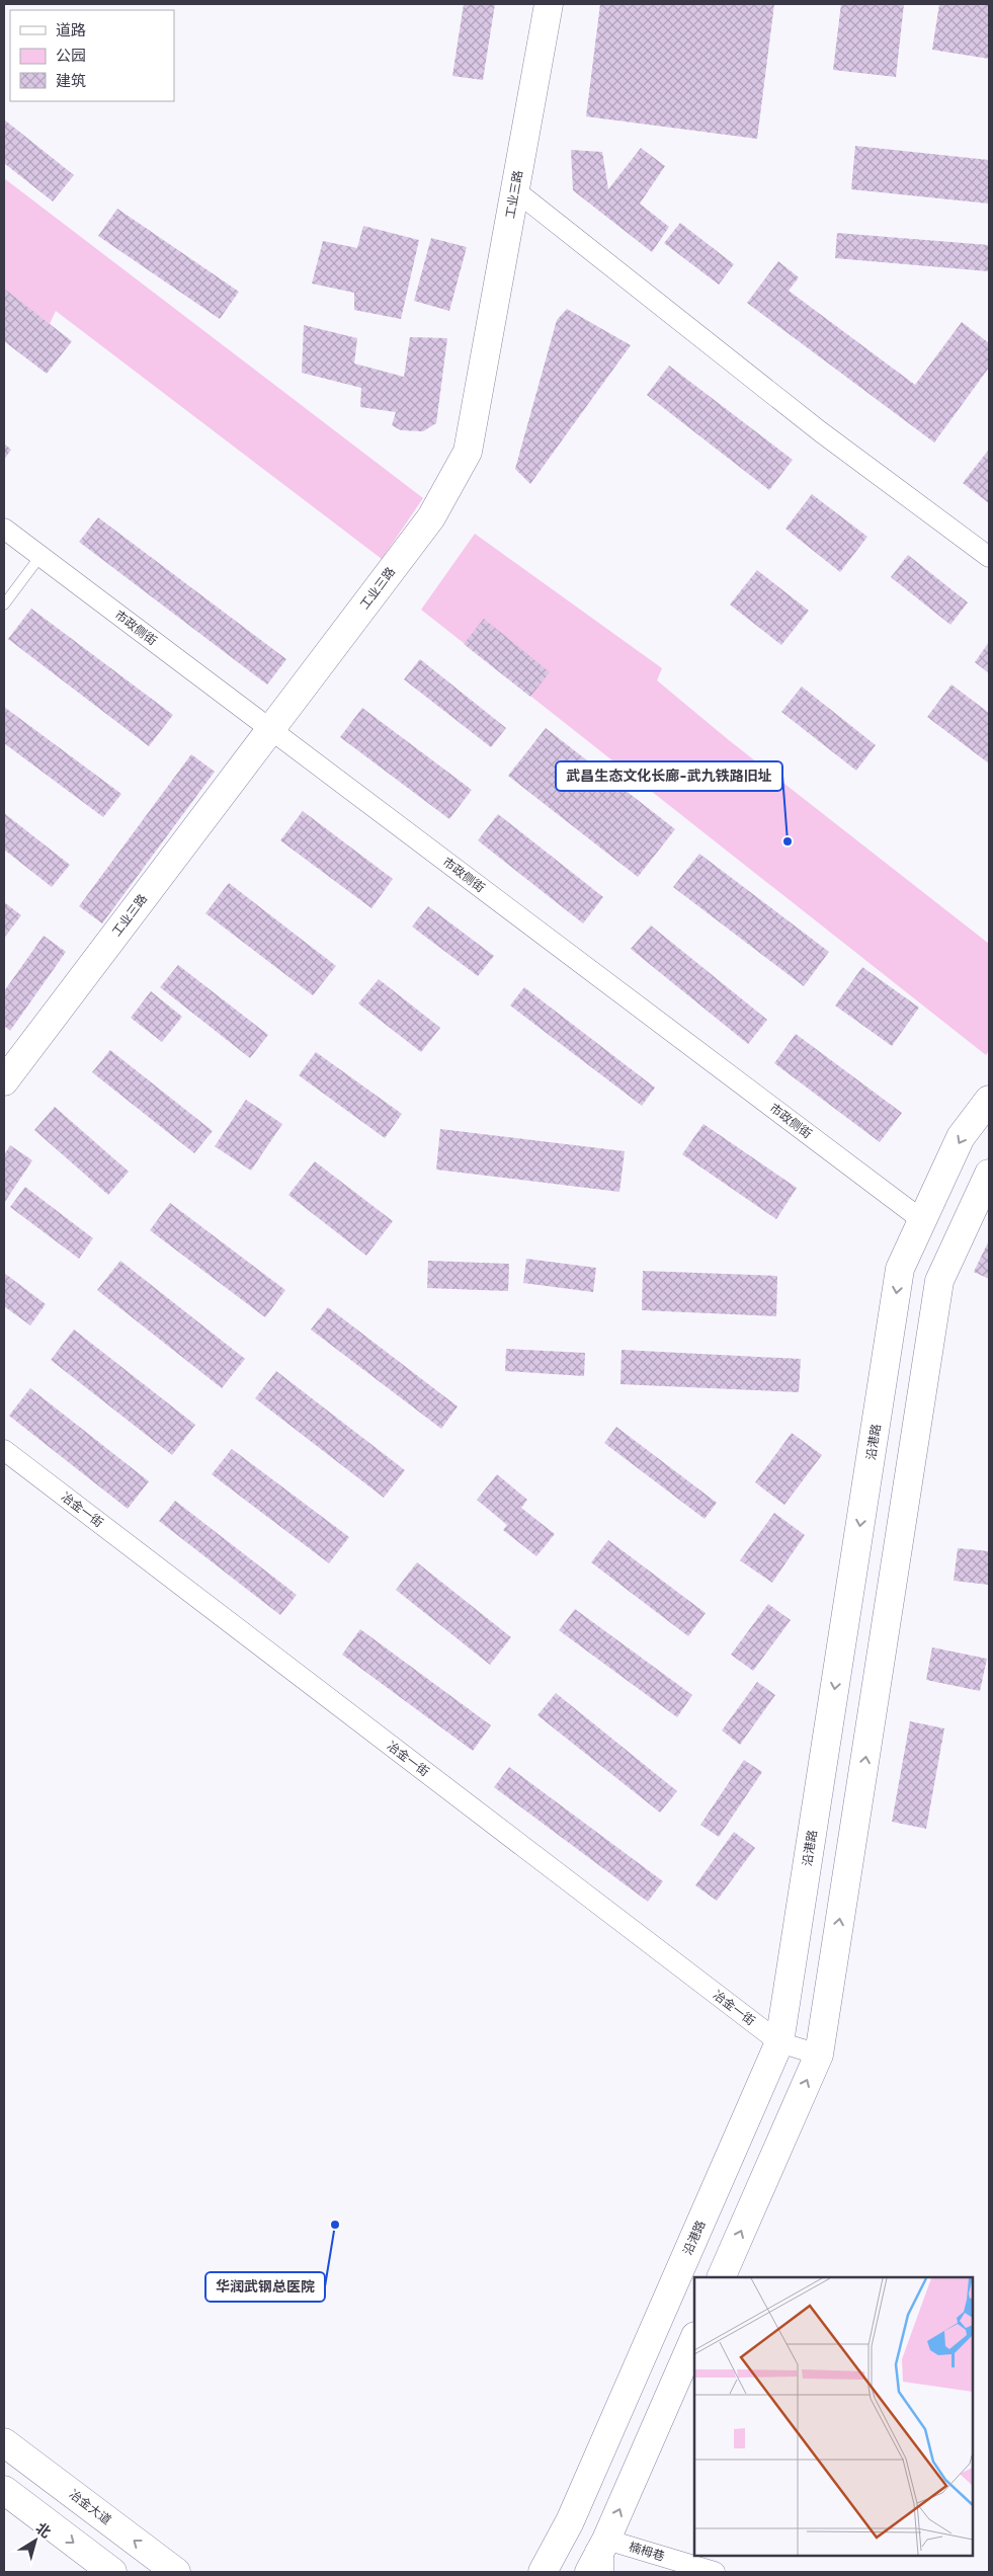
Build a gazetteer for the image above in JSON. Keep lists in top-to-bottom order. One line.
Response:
{"streets":{"main road":["工业三路","沿港路","冶金大道"],"street":["市政侧街","冶金一街","楠栂巷"]},"crossings":[["工业三路","市政侧街"],["市政侧街","沿港路"],["沿港路","冶金一街"]],"places":["武昌生态文化长廊-武九铁路旧址","华润武钢总医院"],"legend":["道路","公园","建筑"],"north":"top right"}
